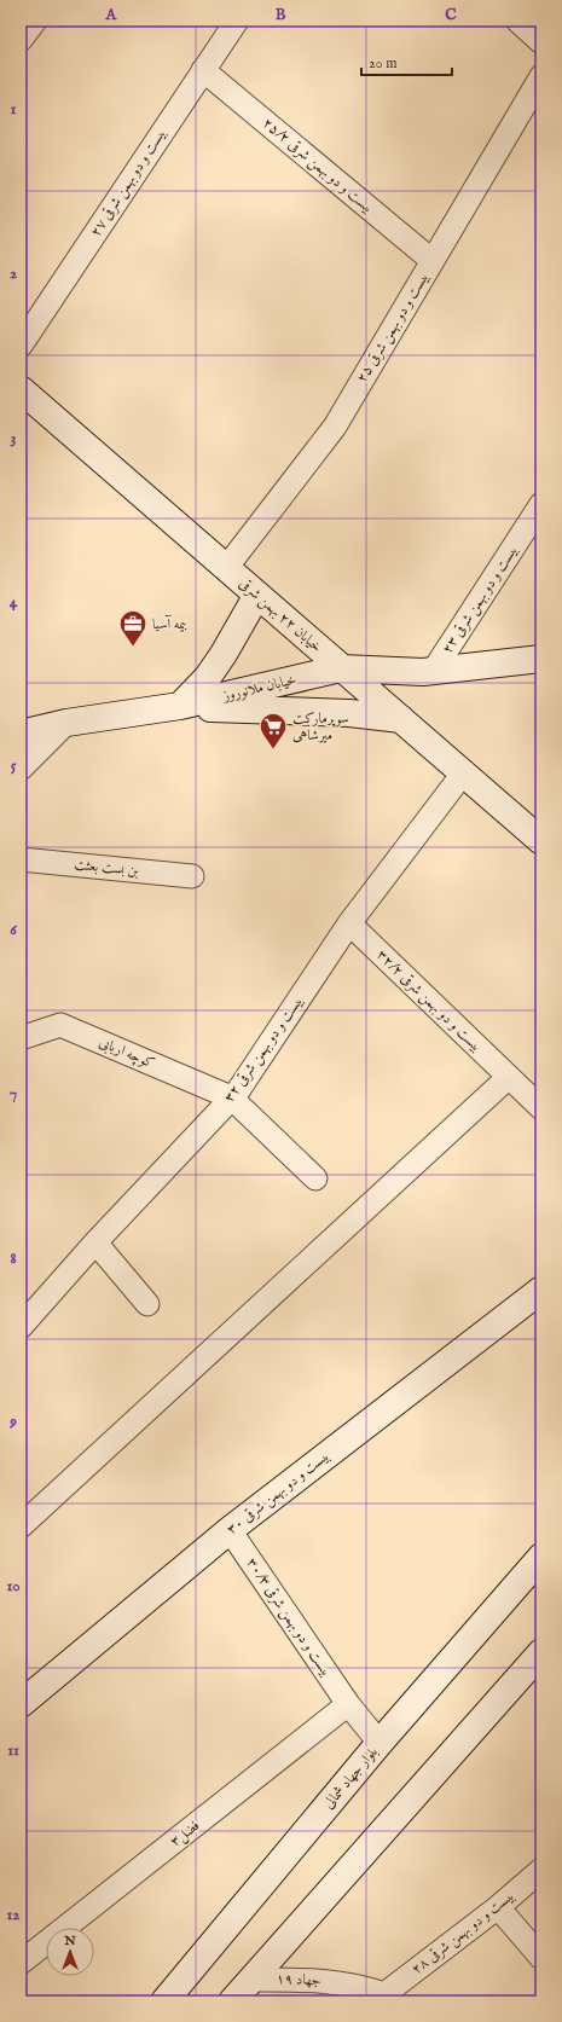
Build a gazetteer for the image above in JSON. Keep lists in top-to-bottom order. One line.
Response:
{"streets":{"main road":["خیابان ۲۲ بهمن شرقی","خیابان ملانوروز","بیست و دو بهمن شرقی ۳۰","بلوار جهاد شمالی"],"street":["بیست و دو بهمن شرقی ۲۵/۲","بیست و دو بهمن شرقی ۲۷","بیست و دو بهمن شرقی ۲۵","بیست و دو بهمن شرقی ۲۳","بن بست بعثت","بیست و دو بهمن شرقی ۳۲/۲","بیست و دو بهمن شرقی ۳۲","کوچه اربابی","بیست و دو بهمن شرقی ۳۰/۳","فضل۳","بیست و دو بهمن شرقی ۲۸","جهاد ۱۹"]},"crossings":[["بیست و دو بهمن شرقی ۲۵/۲","بیست و دو بهمن شرقی ۲۷"],["بیست و دو بهمن شرقی ۲۵/۲","بیست و دو بهمن شرقی ۲۵"],["بیست و دو بهمن شرقی ۲۵","خیابان ۲۲ بهمن شرقی"],["بیست و دو بهمن شرقی ۲۳","خیابان ملانوروز"],["خیابان ۲۲ بهمن شرقی","خیابان ملانوروز"],["خیابان ۲۲ بهمن شرقی","بیست و دو بهمن شرقی ۳۲"],["بیست و دو بهمن شرقی ۳۲/۲","بیست و دو بهمن شرقی ۳۲"],["بیست و دو بهمن شرقی ۳۲","کوچه اربابی"],["بیست و دو بهمن شرقی ۳۰","بیست و دو بهمن شرقی ۳۰/۳"],["بیست و دو بهمن شرقی ۳۰/۳","بلوار جهاد شمالی"],["بیست و دو بهمن شرقی ۳۰/۳","فضل۳"],["بیست و دو بهمن شرقی ۲۸","جهاد ۱۹"]],"places":{"office":["بیمه آسیا"],"supermarket":["سوپرمارکت میرشاهی"]},"scale_bar":"20 m","north":"top","grid":{"columns":["A","B","C"],"rows":["1","2","3","4","5","6","7","8","9","10","11","12"]}}
